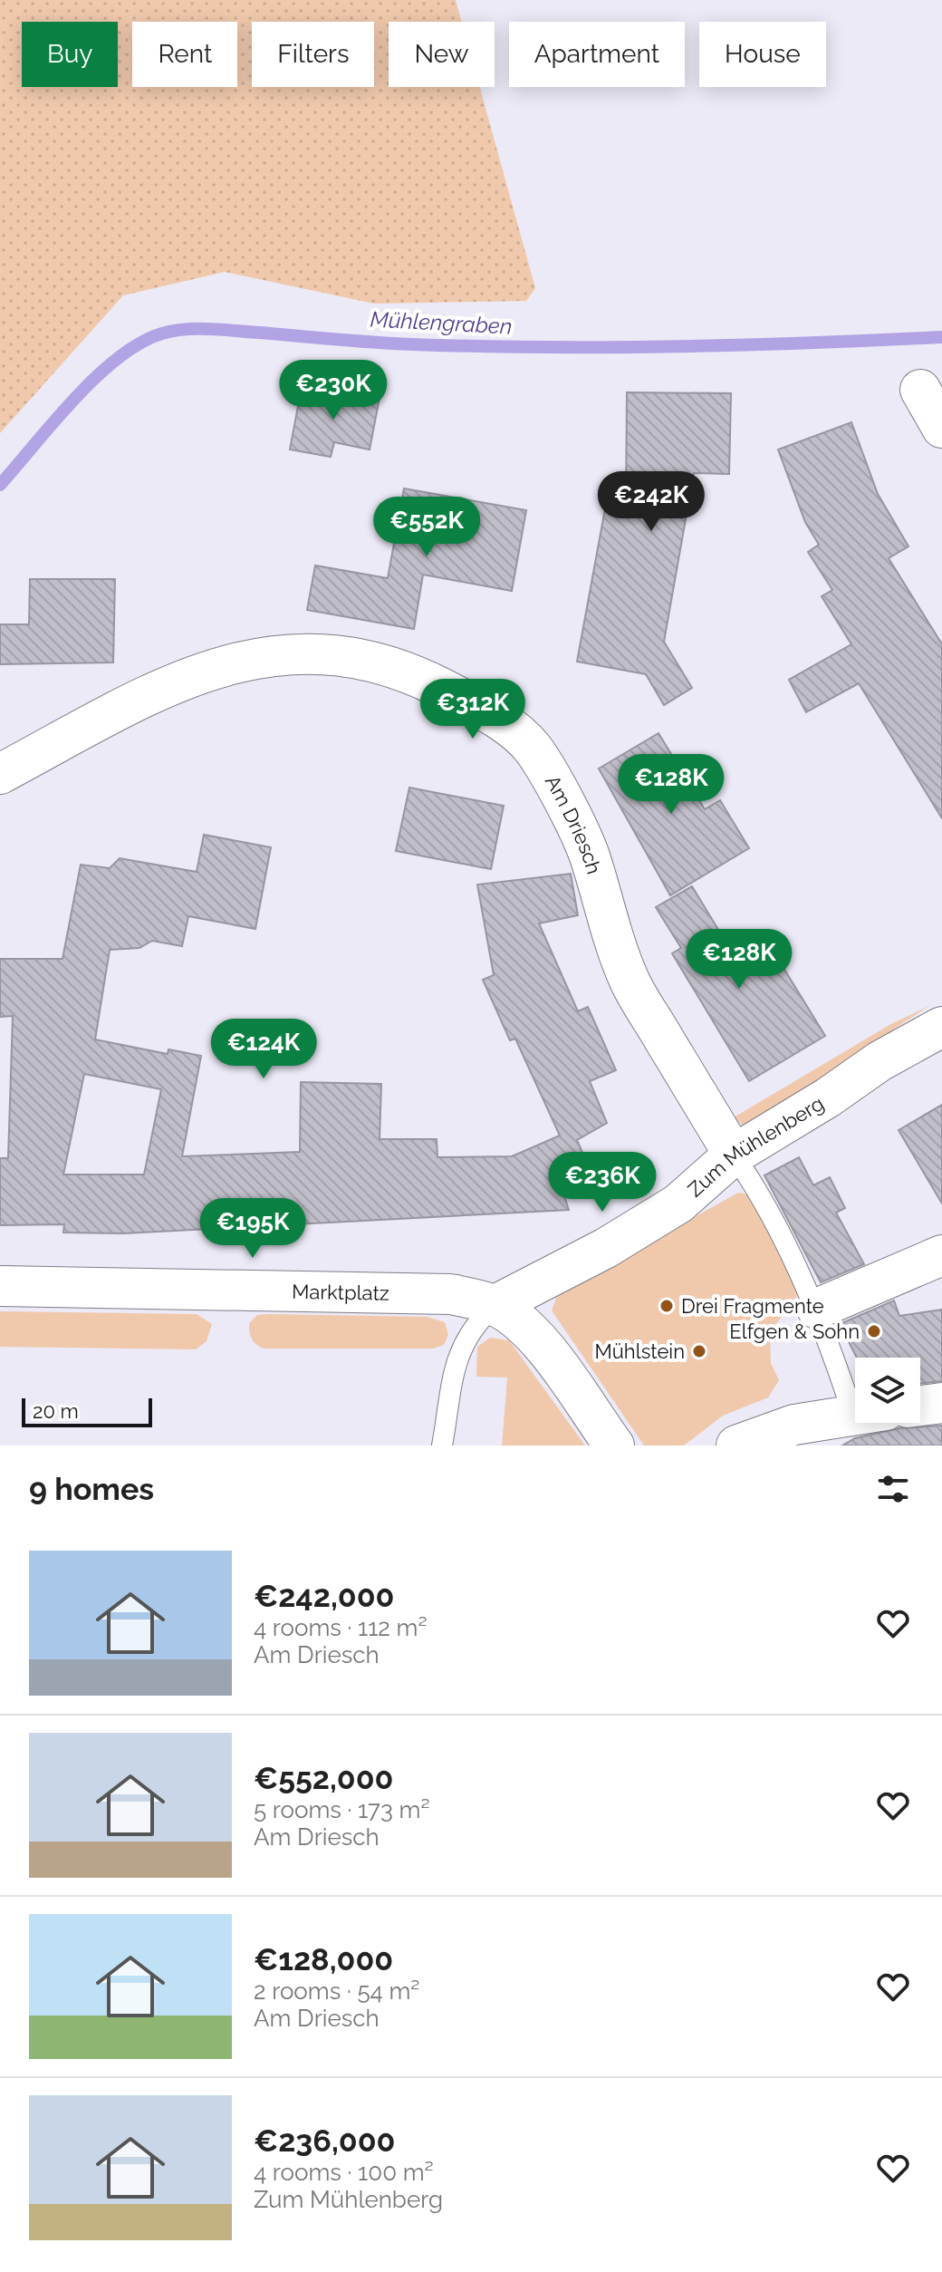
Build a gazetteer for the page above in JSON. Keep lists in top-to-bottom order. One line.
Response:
{"streets":{"street":["Am Driesch","Zum Mühlenberg","Marktplatz"]},"crossings":[["Am Driesch","Zum Mühlenberg"],["Zum Mühlenberg","Marktplatz"]],"water":["Mühlengraben"],"places":["Drei Fragmente","Elfgen & Sohn","Mühlstein"],"scale_bar":"20 m","page":{"chip":["Buy","Rent","Filters","New","Apartment","House"],"price":["€230K","€242K","€552K","€312K","€128K","€128K","€124K","€236K","€195K"],"scale":"20 m","heading":"9 homes","list":[{"name":"€242,000","note":"4 rooms · 112 m² · Am Driesch"},{"name":"€552,000","note":"5 rooms · 173 m² · Am Driesch"},{"name":"€128,000","note":"2 rooms · 54 m² · Am Driesch"},{"name":"€236,000","note":"4 rooms · 100 m² · Zum Mühlenberg"}]}}
